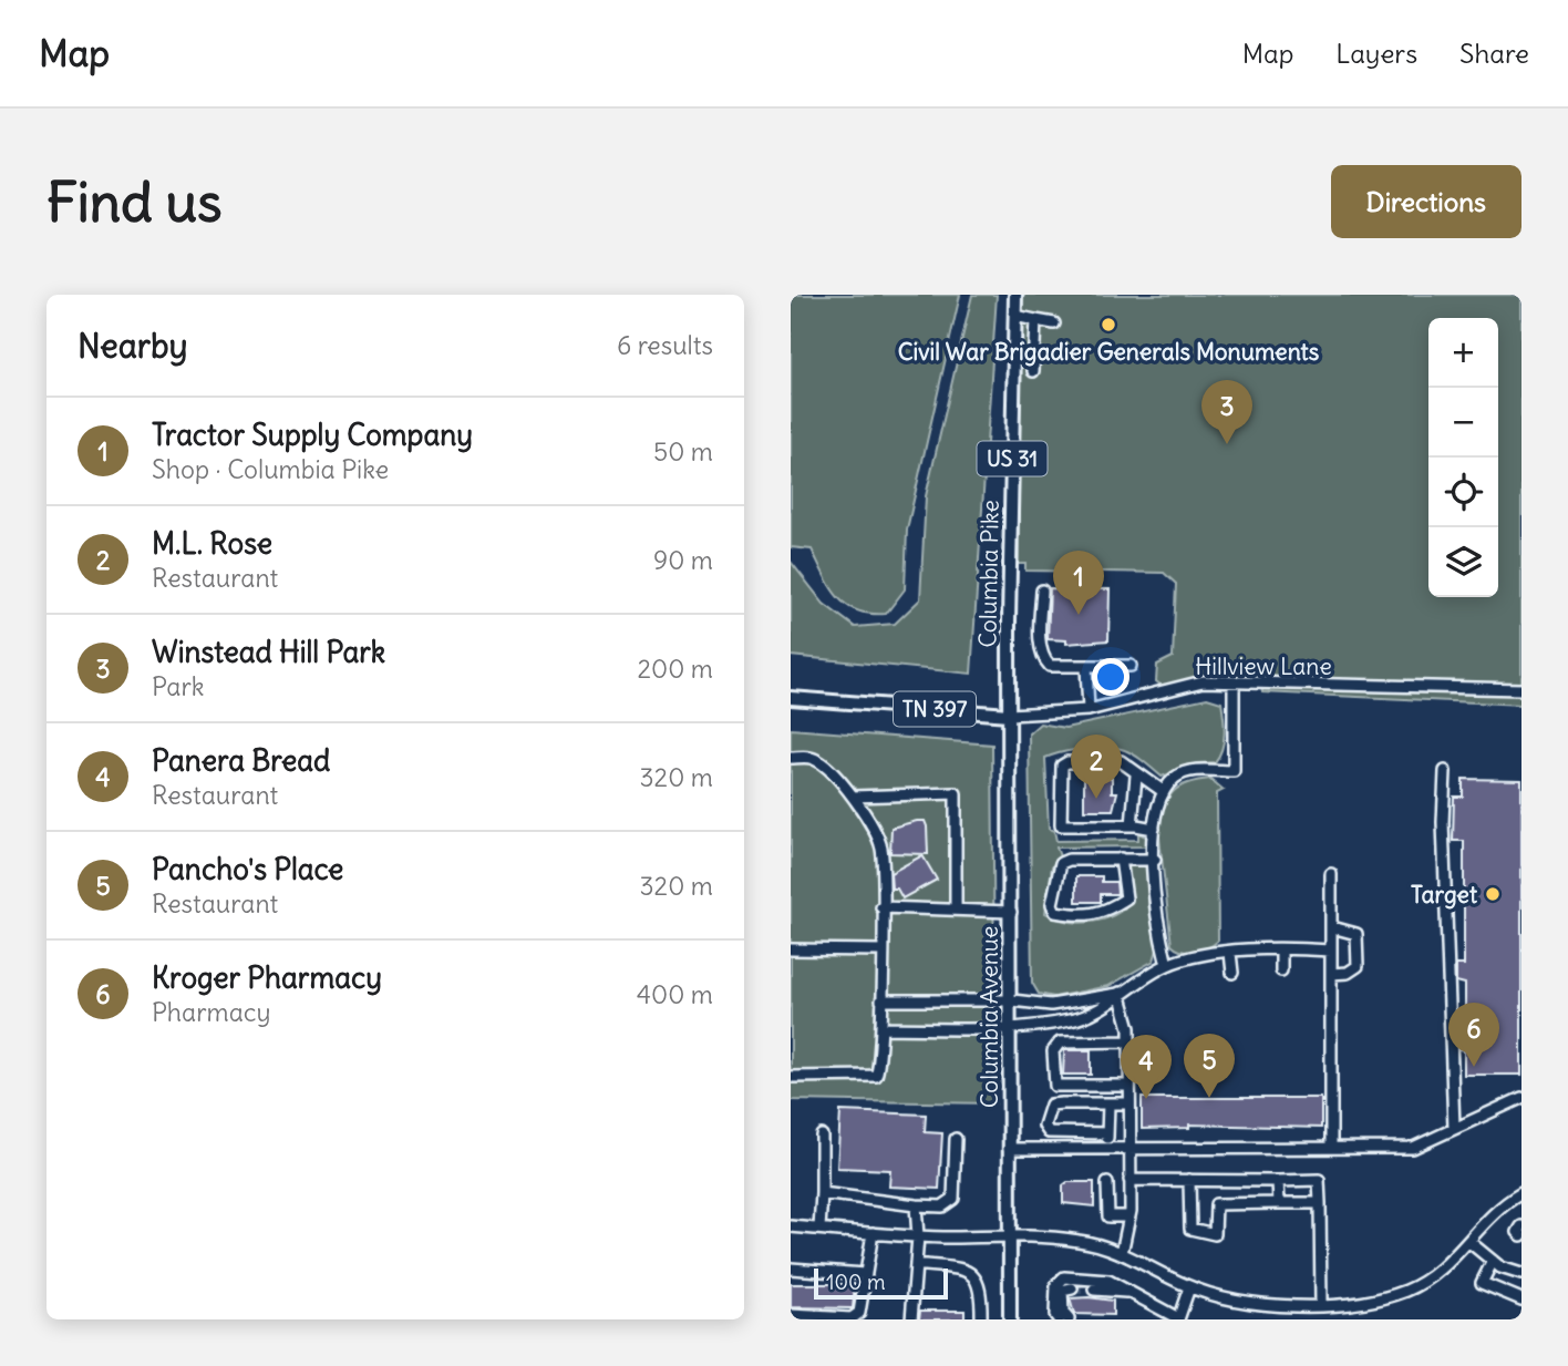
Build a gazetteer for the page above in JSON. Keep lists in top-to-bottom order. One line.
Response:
{"streets":{"main road":["US 31","Columbia Pike","TN 397","Columbia Avenue"],"street":["Hillview Lane"]},"crossings":[["Columbia Pike","Hillview Lane"],["Columbia Pike","TN 397"],["Columbia Pike","Columbia Avenue"],["Hillview Lane","TN 397"],["Hillview Lane","Columbia Avenue"],["TN 397","Columbia Avenue"]],"places":["Civil War Brigadier Generals Monuments","Target"],"scale_bar":"100 m","page":{"header":"Map","nav":["Map","Layers","Share"],"buttons":"Directions","title":"Find us","heading":["Nearby","6 results"],"map_buttons":["+","−"],"pins":["3","1","2","6","5","4"],"list":[{"mark":"1","name":"Tractor Supply Company","note":"Shop · Columbia Pike","value":"50 m"},{"mark":"2","name":"M.L. Rose","note":"Restaurant","value":"90 m"},{"mark":"3","name":"Winstead Hill Park","note":"Park","value":"200 m"},{"mark":"4","name":"Panera Bread","note":"Restaurant","value":"320 m"},{"mark":"5","name":"Pancho's Place","note":"Restaurant","value":"320 m"},{"mark":"6","name":"Kroger Pharmacy","note":"Pharmacy","value":"400 m"}],"scale":"100 m"}}
